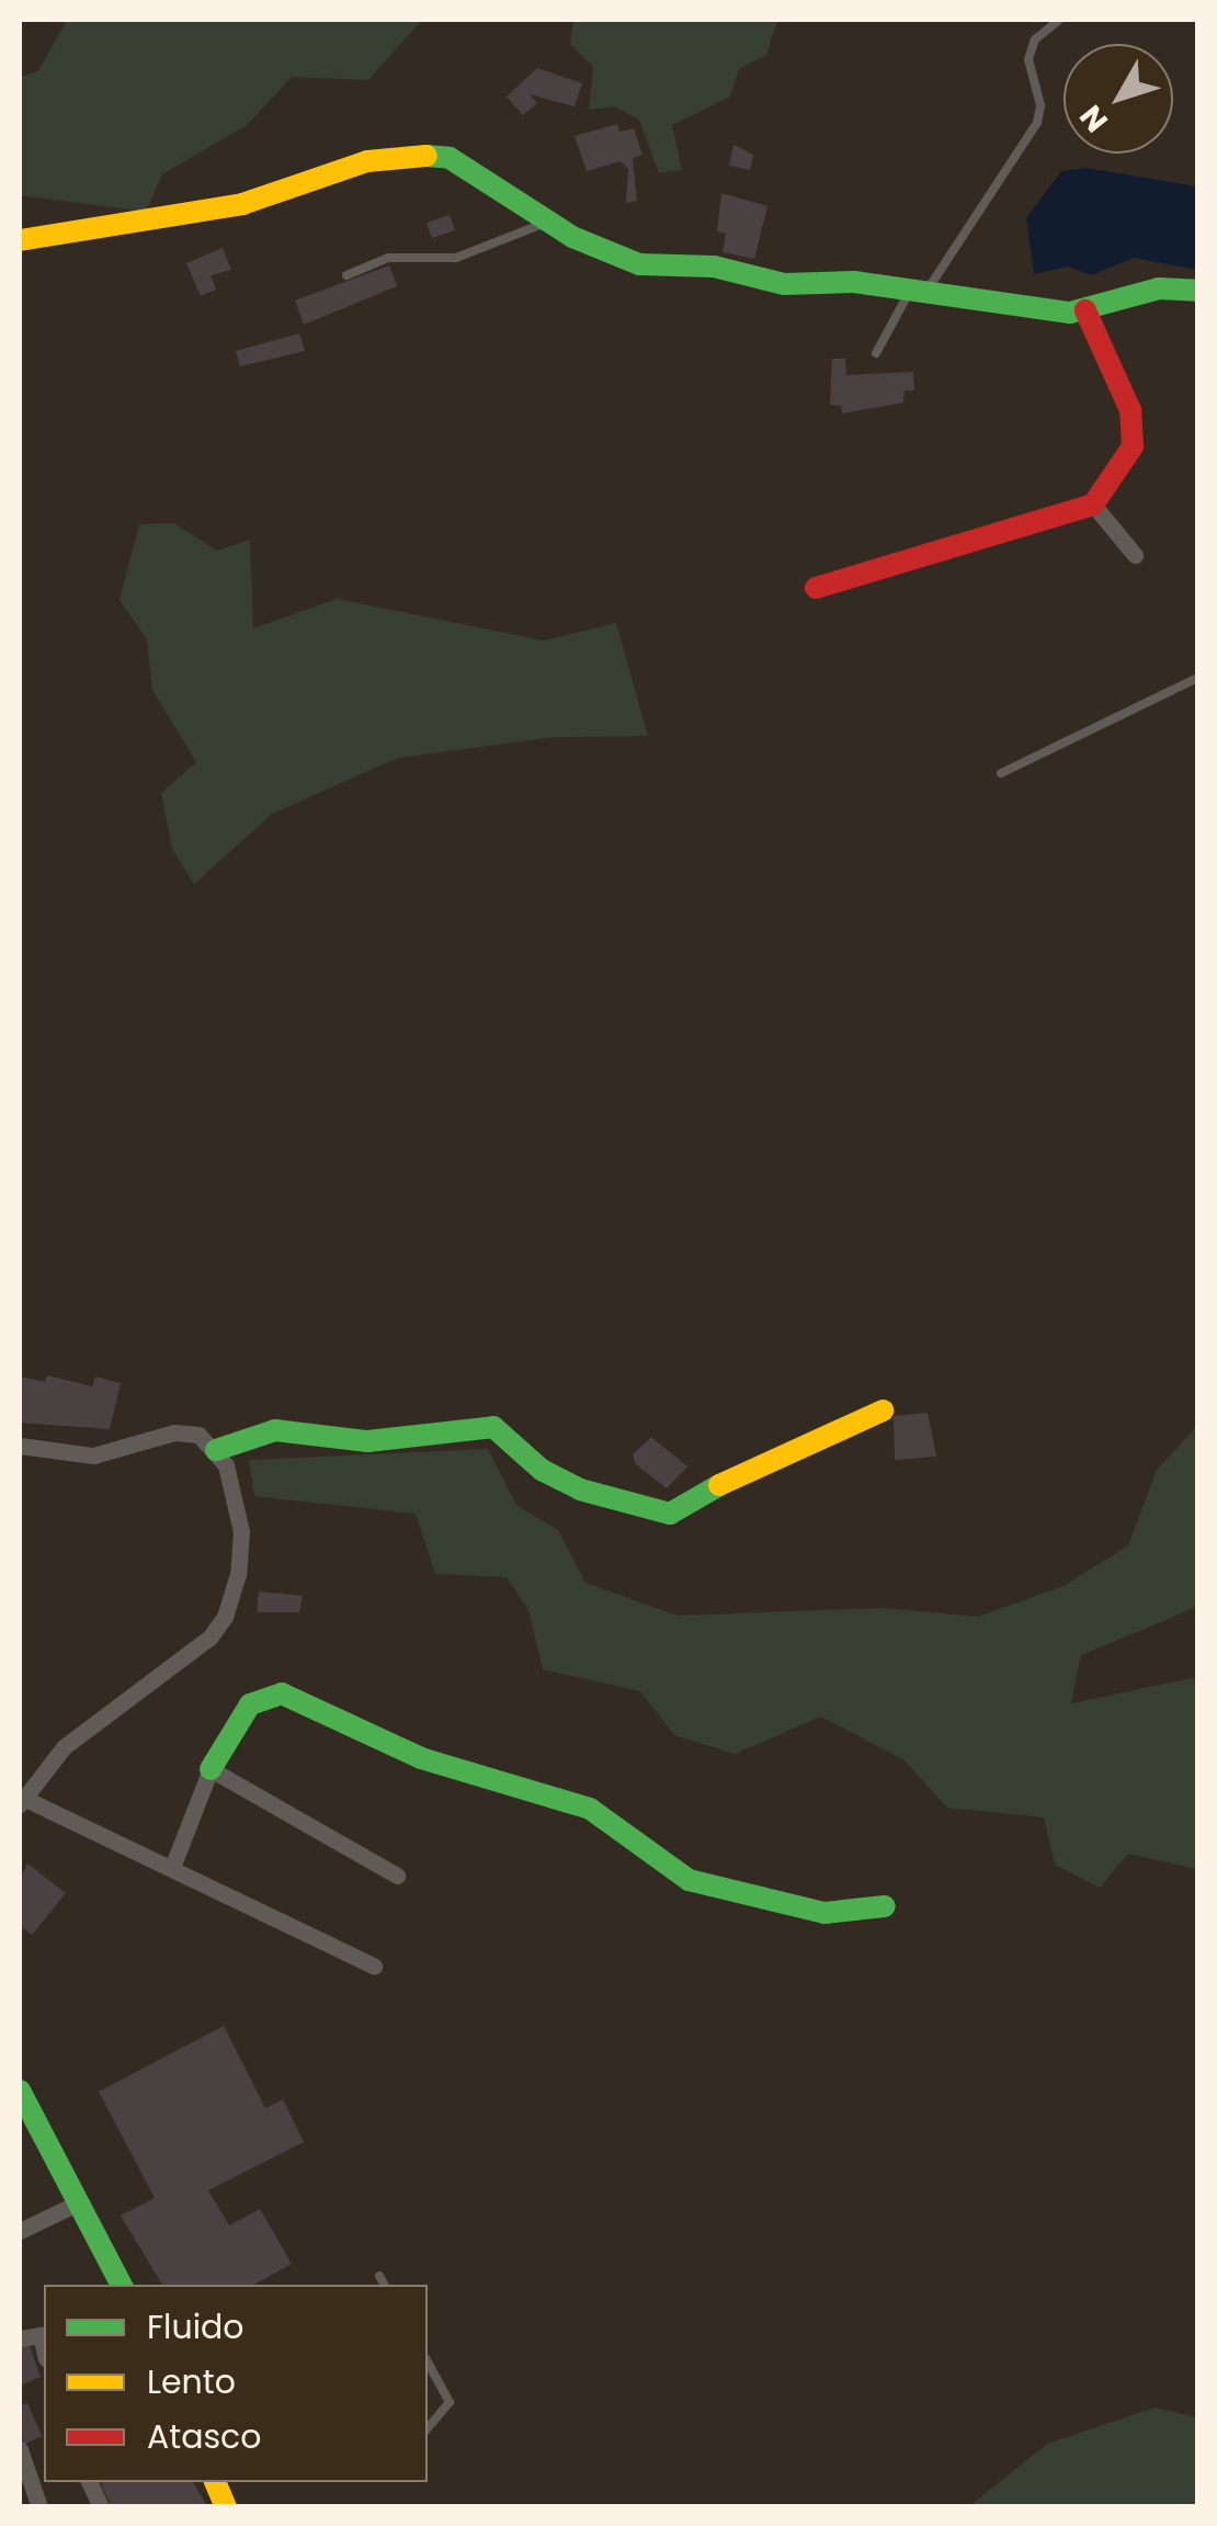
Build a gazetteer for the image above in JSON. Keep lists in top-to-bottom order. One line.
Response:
{"legend":["Fluido","Lento","Atasco"],"north":"bottom left"}
